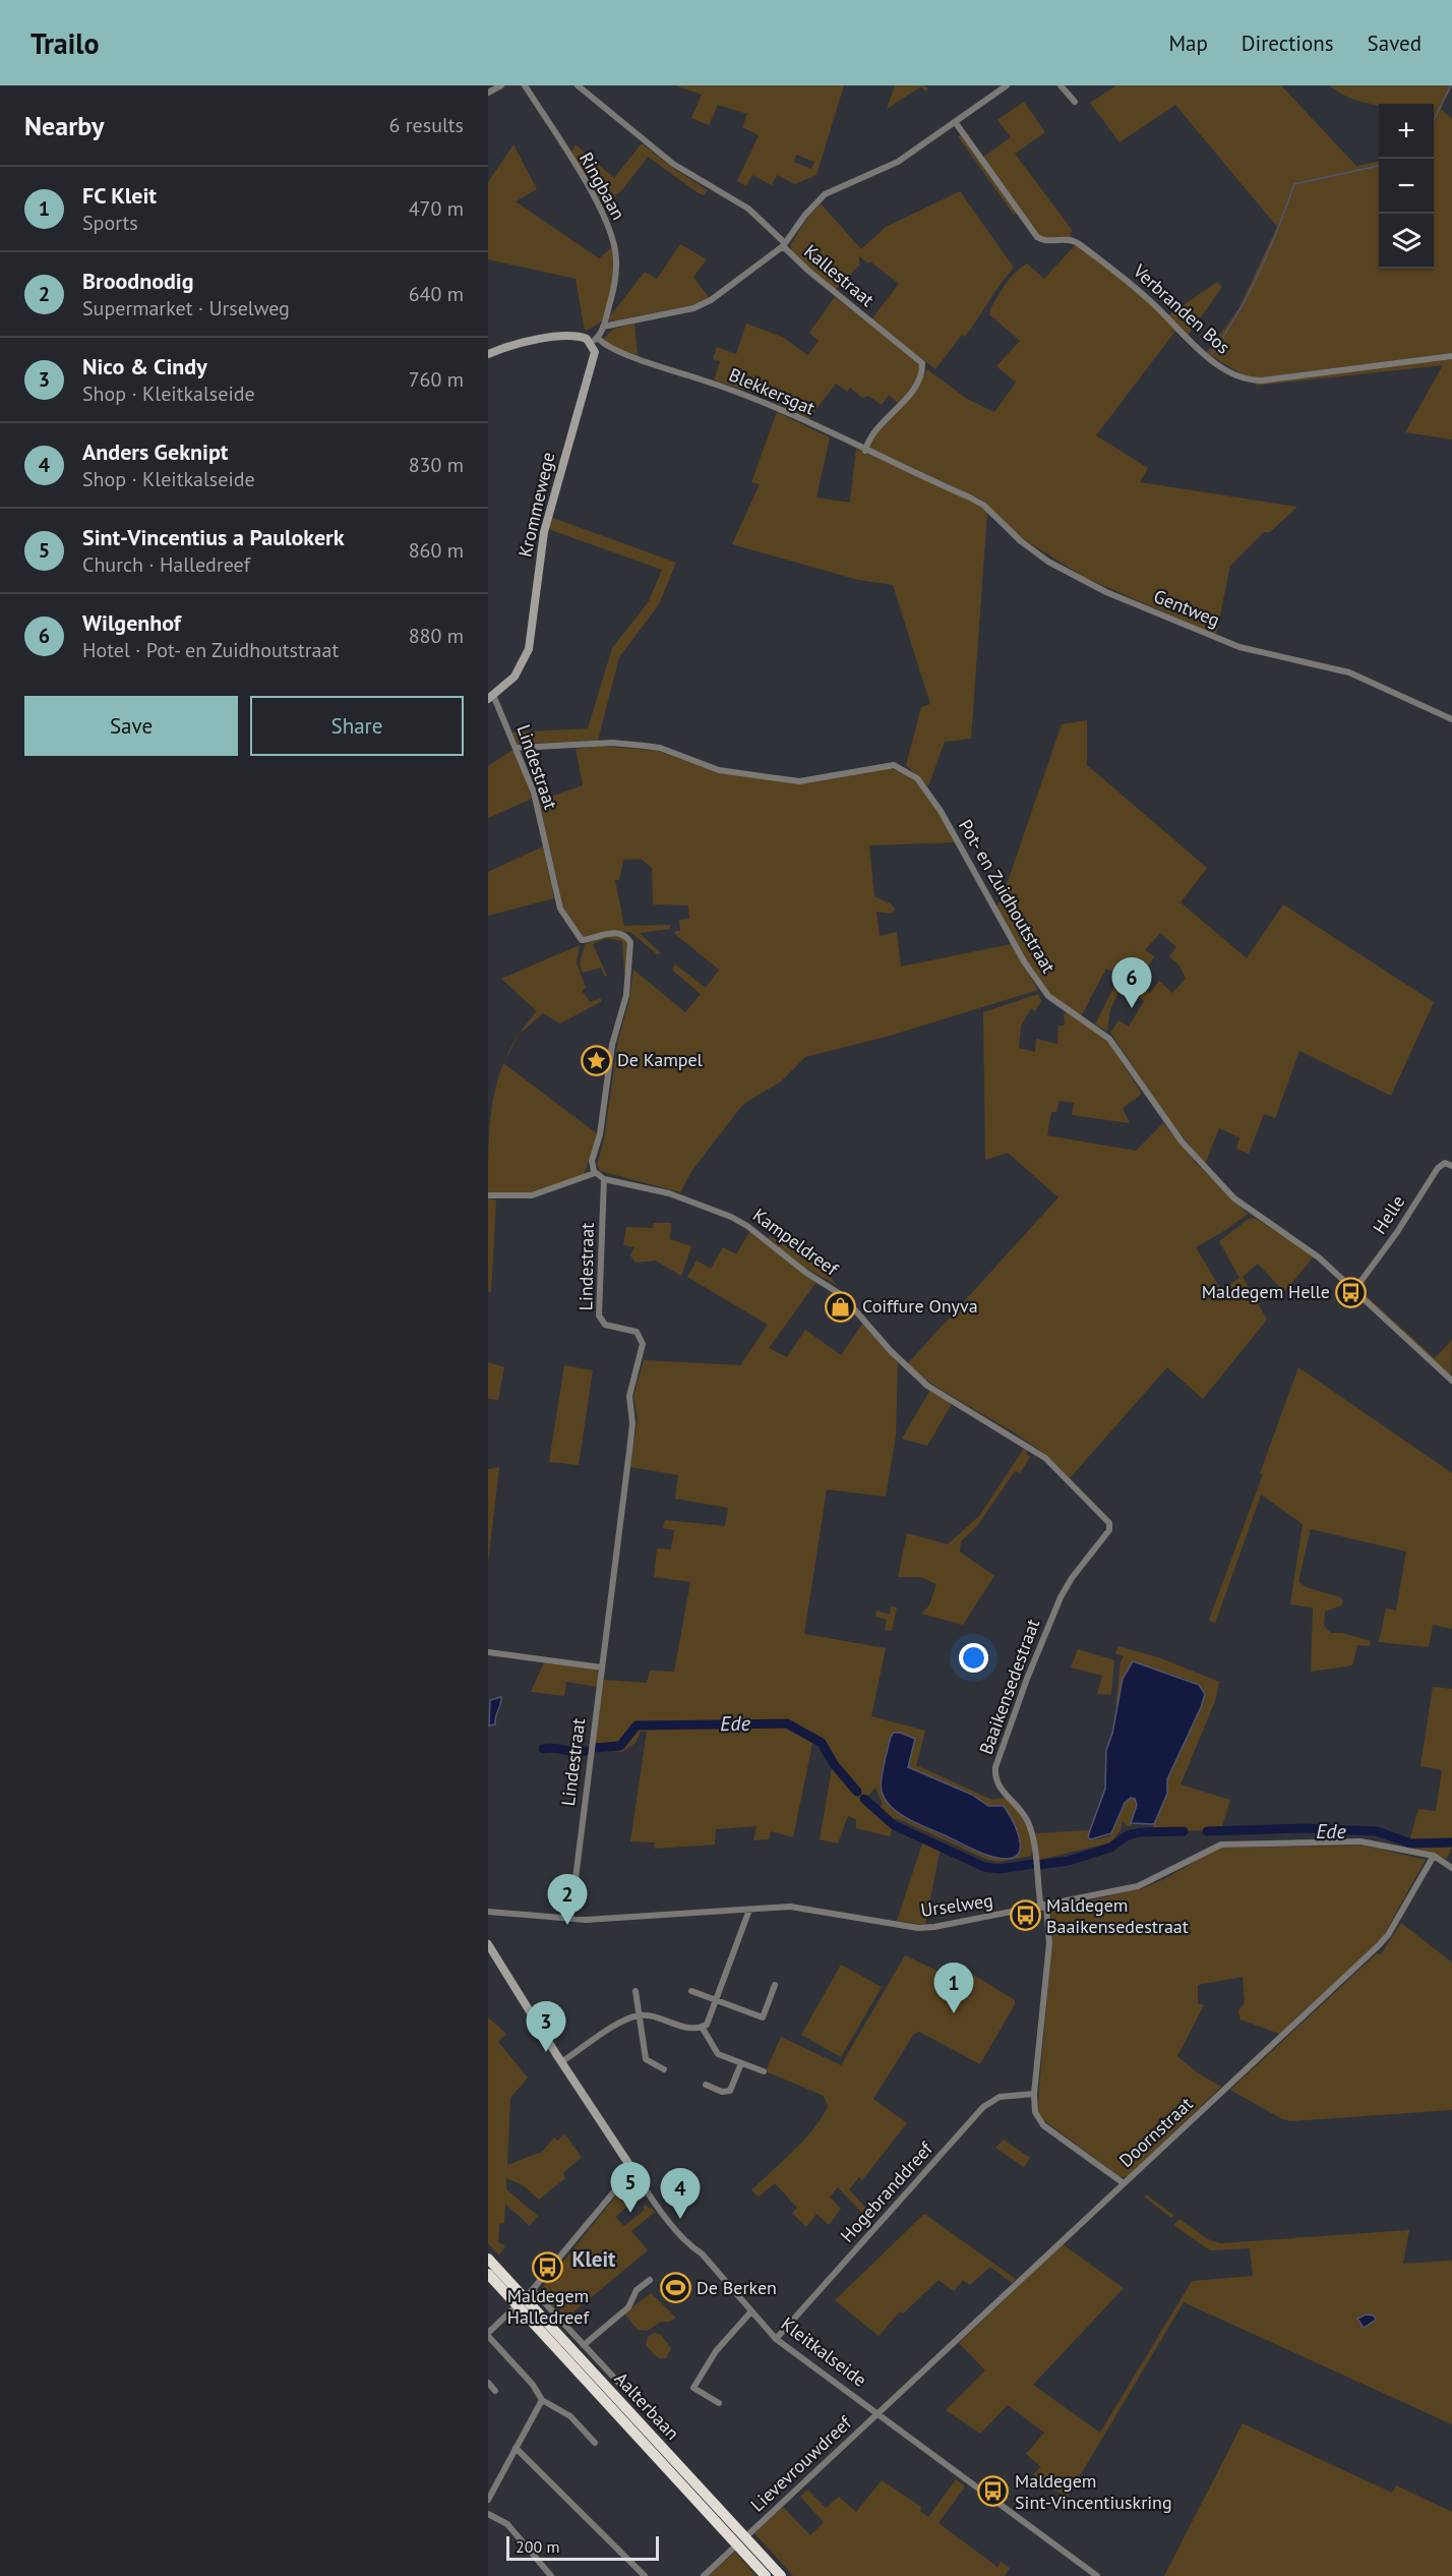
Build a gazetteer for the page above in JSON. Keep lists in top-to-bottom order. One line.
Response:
{"streets":{"highway":["Aalterbaan"],"street":["Ringbaan","Kallestraat","Verbranden Bos","Blekkersgat","Krommewege","Gentweg","Lindestraat","Pot- en Zuidhoutstraat","Helle","Kampeldreef","Baaikensedestraat","Urselweg","Doornstraat","Hogebranddreef","Kleitkalseide","Lievevrouwdreef"]},"crossings":[["Ringbaan","Kallestraat"],["Ringbaan","Blekkersgat"],["Ringbaan","Krommewege"],["Kallestraat","Blekkersgat"],["Blekkersgat","Krommewege"],["Blekkersgat","Gentweg"],["Krommewege","Lindestraat"],["Lindestraat","Pot- en Zuidhoutstraat"],["Lindestraat","Kampeldreef"],["Lindestraat","Urselweg"],["Pot- en Zuidhoutstraat","Helle"],["Kampeldreef","Baaikensedestraat"],["Baaikensedestraat","Urselweg"],["Urselweg","Doornstraat"],["Doornstraat","Kleitkalseide"],["Doornstraat","Lievevrouwdreef"],["Hogebranddreef","Kleitkalseide"],["Kleitkalseide","Lievevrouwdreef"],["Aalterbaan","Lievevrouwdreef"]],"districts":["Kleit"],"water":["Ede"],"places":{"place":["De Kampel"],"bus stop":["Maldegem Helle","Maldegem Baaikensedestraat","Maldegem Halledreef","Maldegem Sint-Vincentiuskring"],"shop":["Coiffure Onyva"],"sports":["De Berken"]},"scale_bar":"200 m","page":{"header":"Trailo","nav":["Map","Directions","Saved"],"heading":["Nearby","6 results"],"map_buttons":["+","−"],"list":[{"mark":"1","name":"FC Kleit","note":"Sports","value":"470 m"},{"mark":"2","name":"Broodnodig","note":"Supermarket · Urselweg","value":"640 m"},{"mark":"3","name":"Nico & Cindy","note":"Shop · Kleitkalseide","value":"760 m"},{"mark":"4","name":"Anders Geknipt","note":"Shop · Kleitkalseide","value":"830 m"},{"mark":"5","name":"Sint-Vincentius a Paulokerk","note":"Church · Halledreef","value":"860 m"},{"mark":"6","name":"Wilgenhof","note":"Hotel · Pot- en Zuidhoutstraat","value":"880 m"}],"buttons":["Save","Share"],"pins":["6","2","1","3","5","4"],"scale":"200 m"}}
